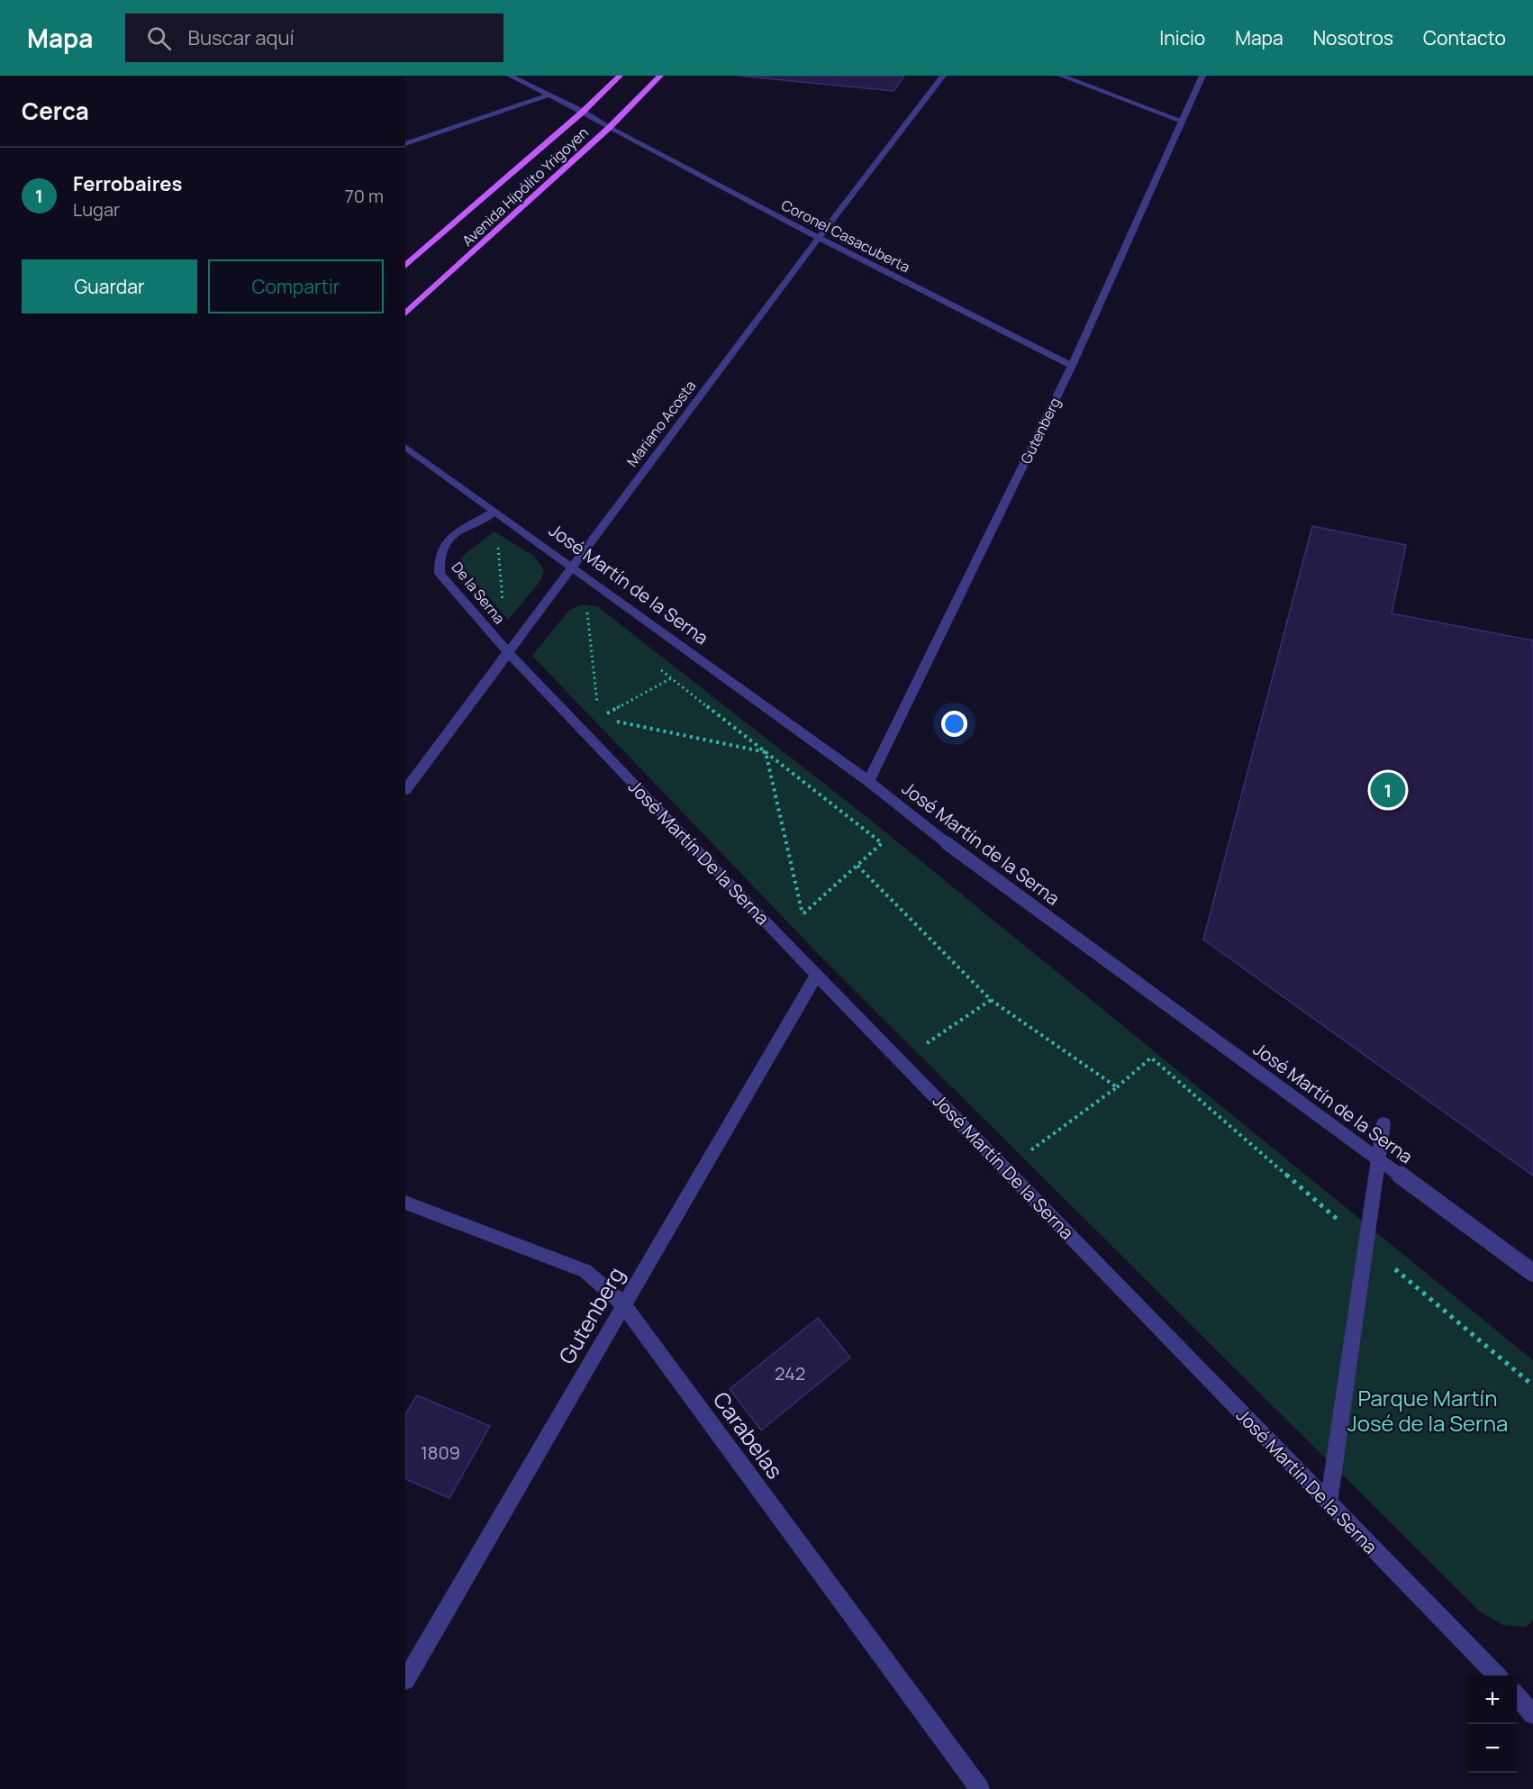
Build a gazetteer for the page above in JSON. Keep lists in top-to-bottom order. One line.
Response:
{"streets":{"main road":["Avenida Hipólito Yrigoyen"],"street":["Coronel Casacuberta","Mariano Acosta","Gutenberg","José Martín de la Serna","De la Serna","José Martín De la Serna","Carabelas"]},"crossings":[["Avenida Hipólito Yrigoyen","Coronel Casacuberta"],["Coronel Casacuberta","Mariano Acosta"],["Coronel Casacuberta","Gutenberg"],["Mariano Acosta","José Martín de la Serna"],["Mariano Acosta","De la Serna"],["Mariano Acosta","José Martín De la Serna"],["Gutenberg","José Martín de la Serna"],["Gutenberg","José Martín De la Serna"],["Gutenberg","Carabelas"],["José Martín de la Serna","De la Serna"],["De la Serna","José Martín De la Serna"]],"parks":["Parque Martín José de la Serna"],"house_numbers":["242","1809"],"page":{"header":"Mapa","search":"Buscar aquí","nav":["Inicio","Mapa","Nosotros","Contacto"],"heading":"Cerca","list":[{"mark":"1","name":"Ferrobaires","note":"Lugar","value":"70 m"}],"buttons":["Guardar","Compartir"],"pins":"1","map_buttons":["+","−"]}}
